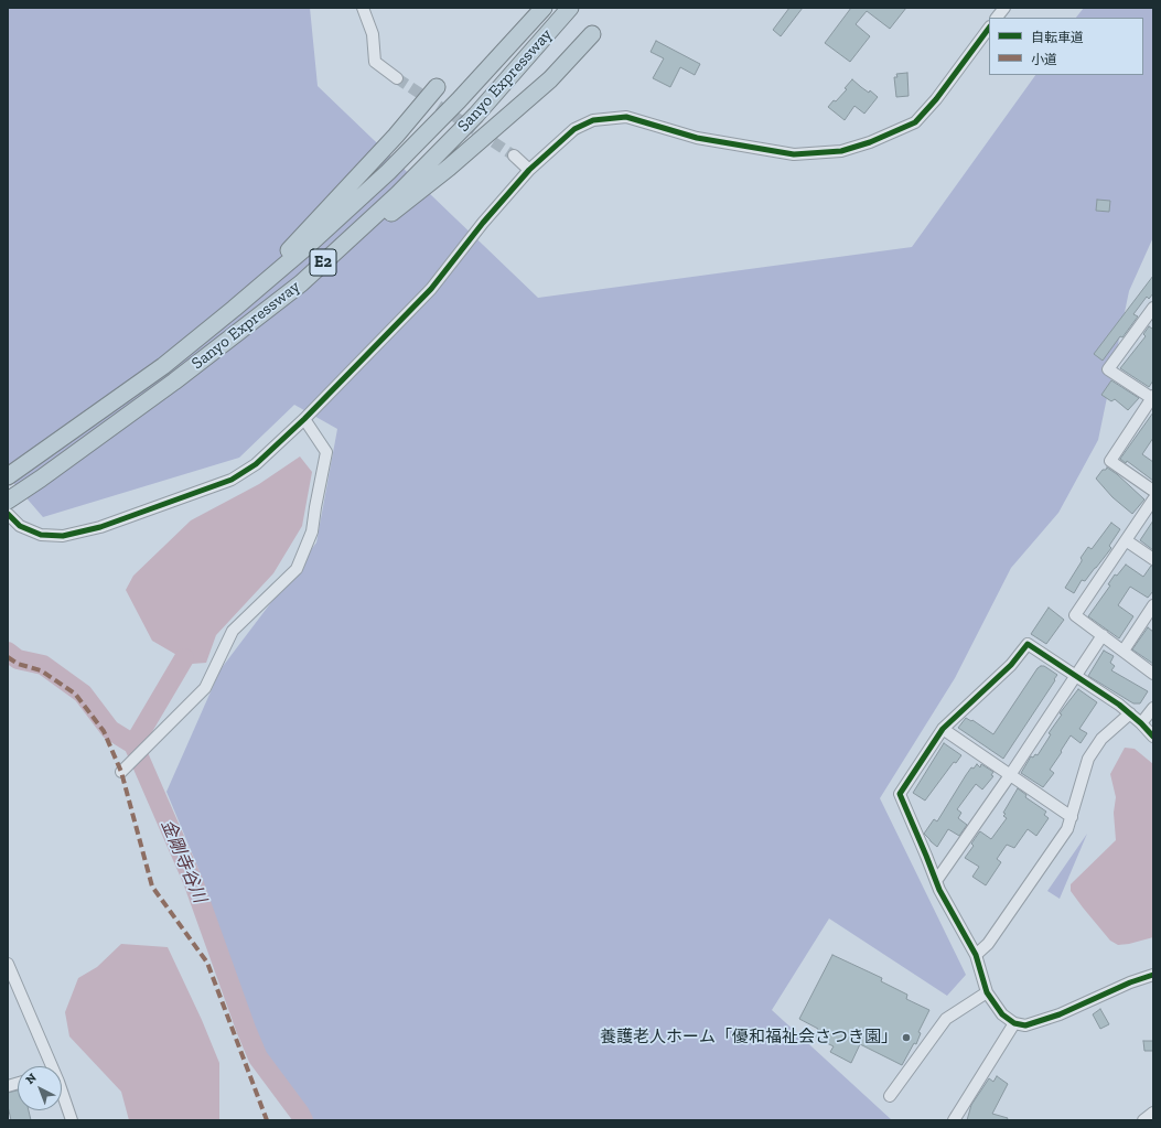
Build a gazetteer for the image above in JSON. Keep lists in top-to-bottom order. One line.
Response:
{"streets":{"highway":["Sanyo Expressway","E2"]},"water":["金剛寺谷川"],"places":["養護老人ホーム「優和福祉会さつき園」"],"legend":["自転車道","小道"],"north":"top left"}
